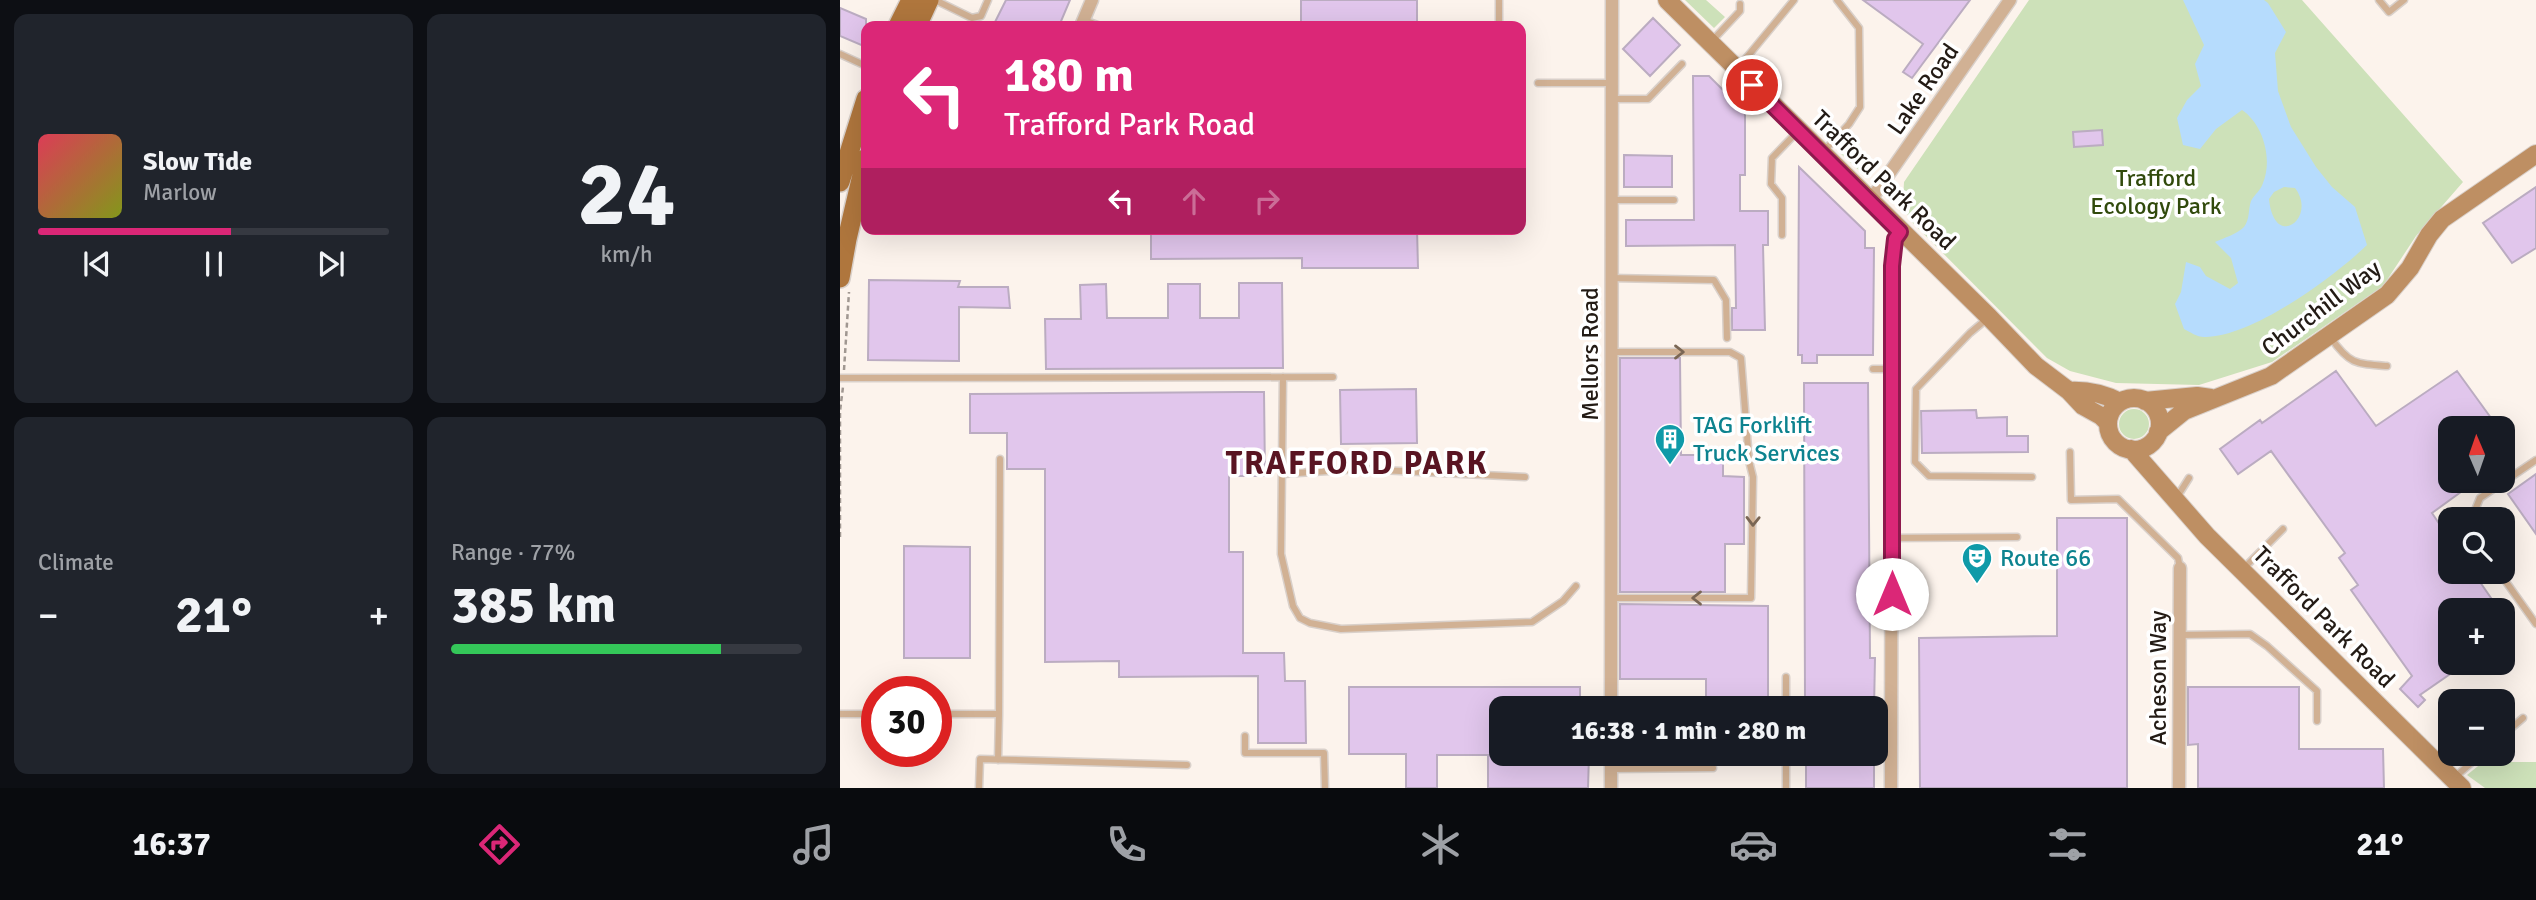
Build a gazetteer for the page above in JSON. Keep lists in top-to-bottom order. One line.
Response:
{"streets":{"street":["Lake Road","Trafford Park Road","Churchill Way","Mellors Road","Acheson Way"]},"crossings":[["Lake Road","Trafford Park Road"],["Trafford Park Road","Churchill Way"]],"districts":["TRAFFORD PARK"],"parks":["Trafford Ecology Park"],"places":{"building":["TAG Forklift Truck Services"],"theatre":["Route 66"]},"north":"top","page":{"tile":[["24","km/h"],"Climate",["Range · 77%","385 km"]],"turn":["180 m","Trafford Park Road"],"song":["Slow Tide","Marlow"],"map_buttons":["+","−"],"heat":["−","21°","+"],"limit":"30","trip":"16:38 · 1 min · 280 m","tabs":["16:37","21°"]}}
